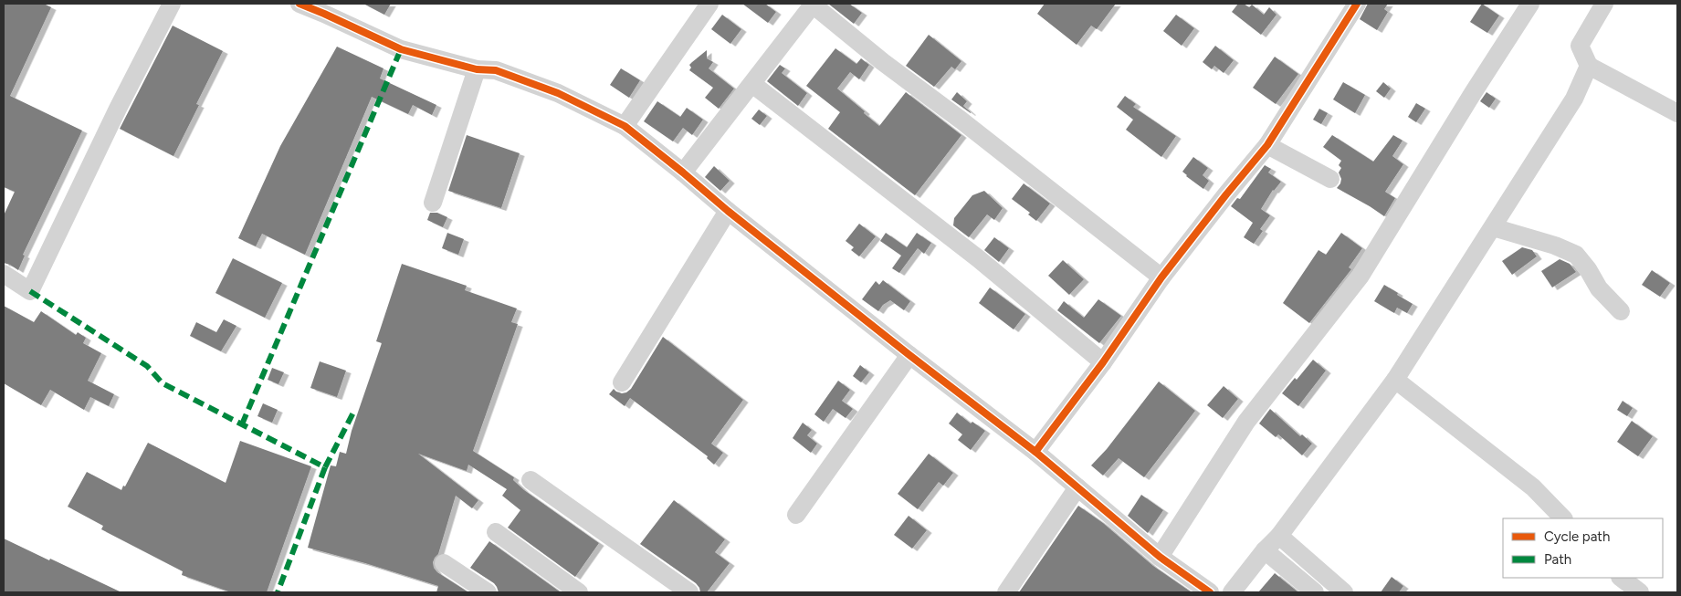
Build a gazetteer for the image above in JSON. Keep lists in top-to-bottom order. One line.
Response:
{"legend":["Cycle path","Path"]}
